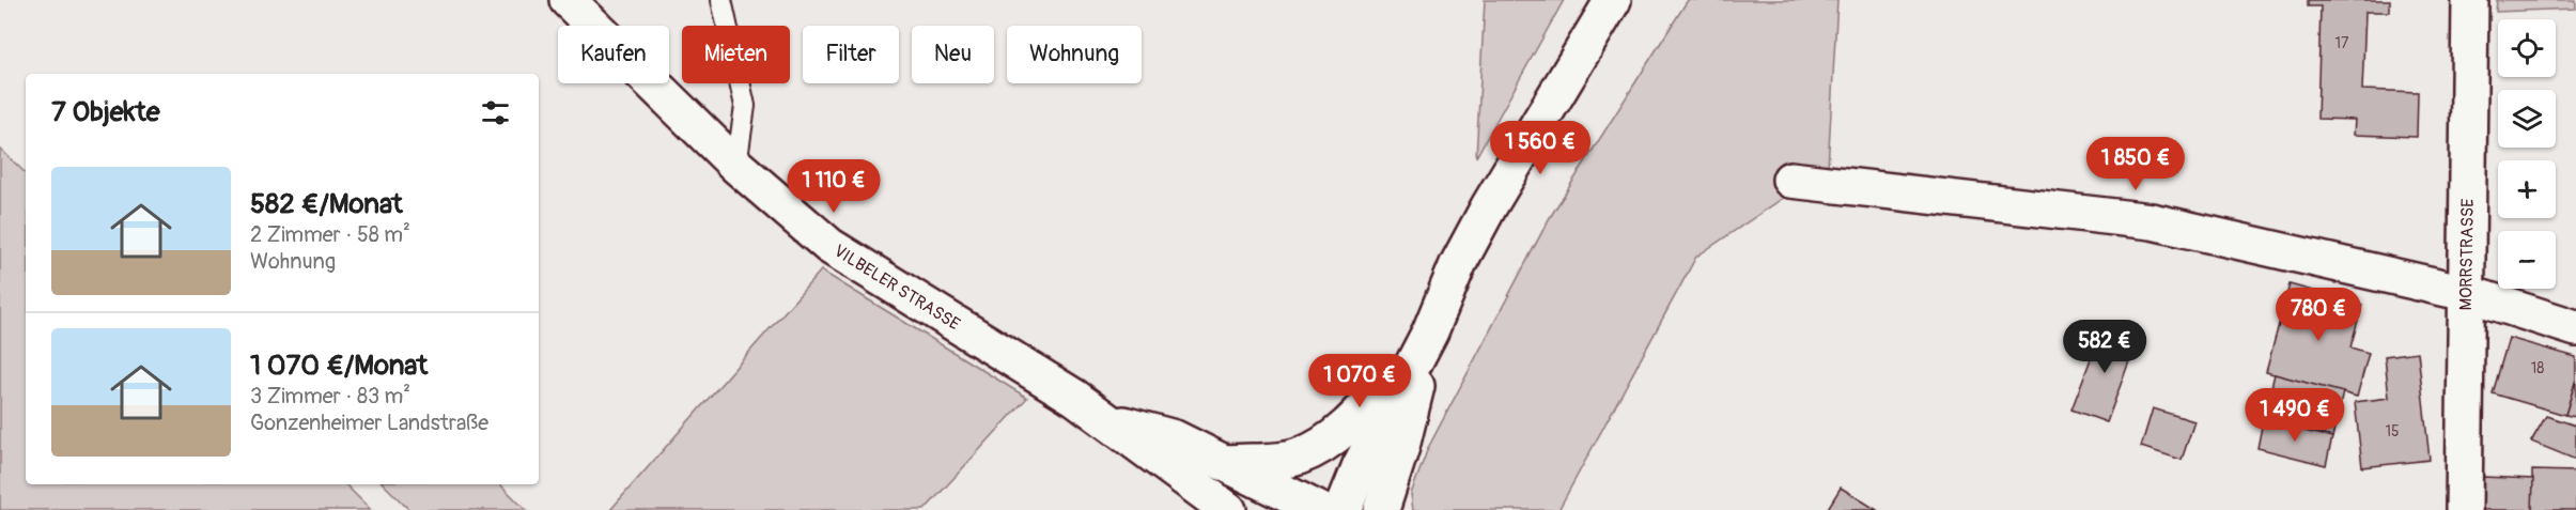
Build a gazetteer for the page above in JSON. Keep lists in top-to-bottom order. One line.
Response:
{"streets":{"street":["MORRSTRASSE","VILBELER STRASSE"]},"house_numbers":["17","18","15"],"page":{"map_buttons":["+","−"],"chip":["Kaufen","Mieten","Filter","Neu","Wohnung"],"heading":"7 Objekte","price":["1 560 €","1 850 €","1 110 €","780 €","582 €","1 070 €","1 490 €"],"list":[{"name":"582 €/Monat","note":"2 Zimmer · 58 m² · Wohnung"},{"name":"1 070 €/Monat","note":"3 Zimmer · 83 m² · Gonzenheimer Landstraße"}]}}
